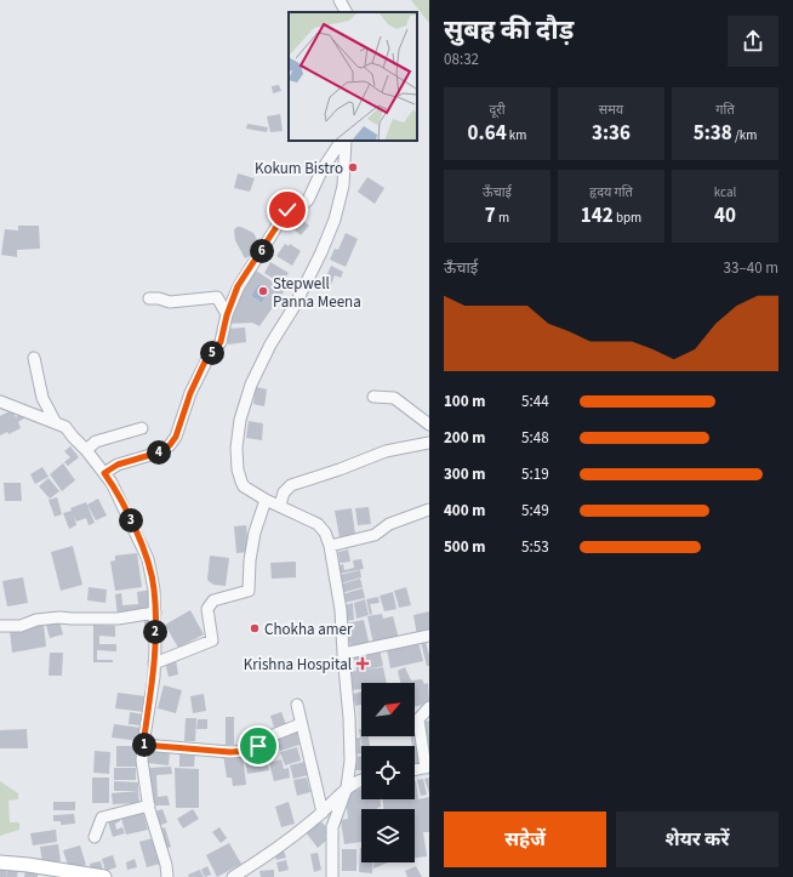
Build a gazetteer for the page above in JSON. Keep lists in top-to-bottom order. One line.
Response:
{"places":{"other":["Kokum Bistro","Stepwell Panna Meena","Chokha amer"],"health":["Krishna Hospital"]},"north":"top right","page":{"heading":["सुबह की दौड़","08:32"],"stats":[["दूरी","0.64 km"],["समय","3:36"],["गति","5:38 /km"],["ऊँचाई","7 m"],["हृदय गति","142 bpm"],["kcal","40"]],"pins":["6","5","4","3","2","1"],"chart":["ऊँचाई","33–40 m"],"list":[{"name":"100 m","note":"5:44"},{"name":"200 m","note":"5:48"},{"name":"300 m","note":"5:19"},{"name":"400 m","note":"5:49"},{"name":"500 m","note":"5:53"}],"buttons":["सहेजें","शेयर करें"]}}
